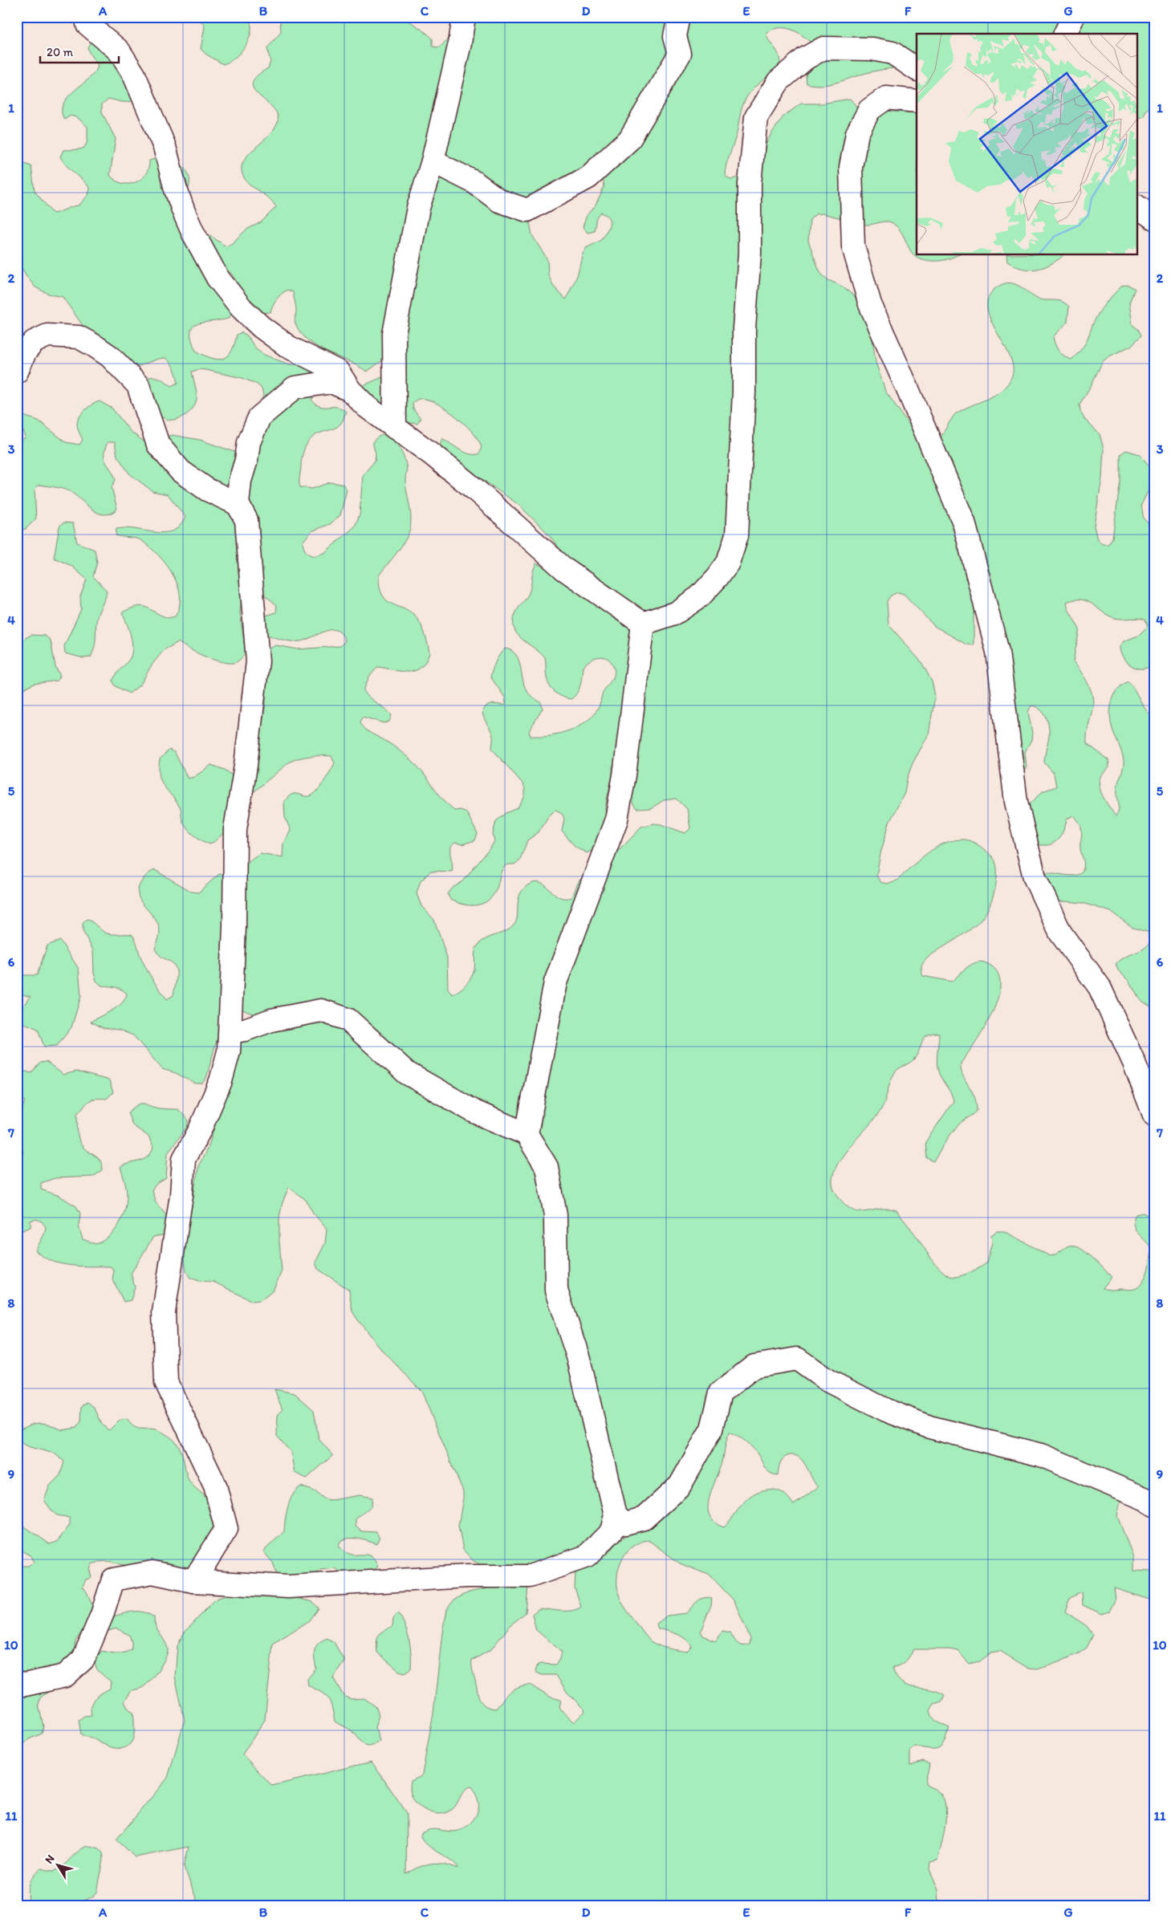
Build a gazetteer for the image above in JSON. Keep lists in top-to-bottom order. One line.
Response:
{"scale_bar":"20 m","north":"top left","grid":{"columns":["A","B","C","D","E","F","G"],"rows":["1","2","3","4","5","6","7","8","9","10","11"]}}
